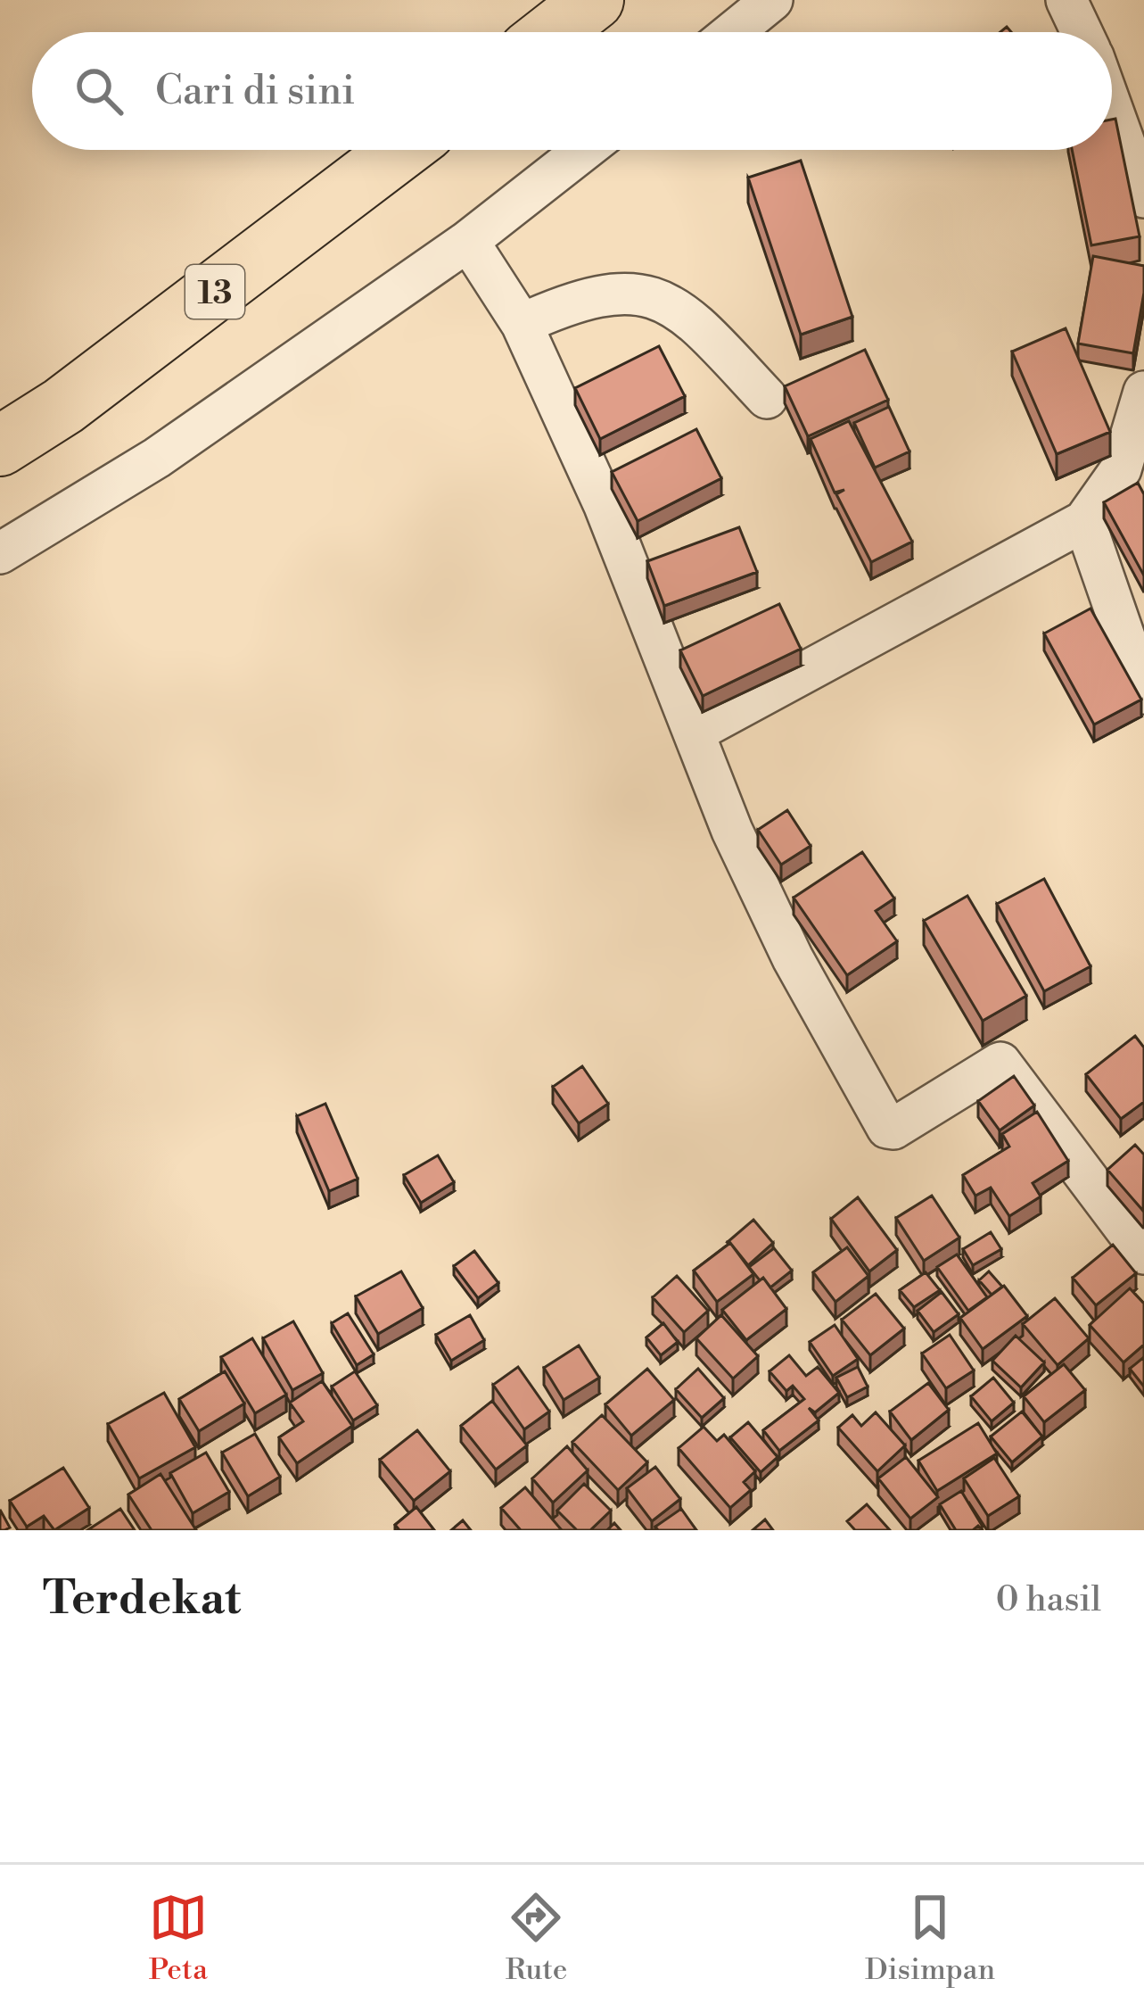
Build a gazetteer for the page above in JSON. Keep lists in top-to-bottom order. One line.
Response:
{"streets":{"highway":["13"]},"page":{"search":"Cari di sini","heading":["Terdekat","0 hasil"],"nav":["Peta","Rute","Disimpan"]}}
